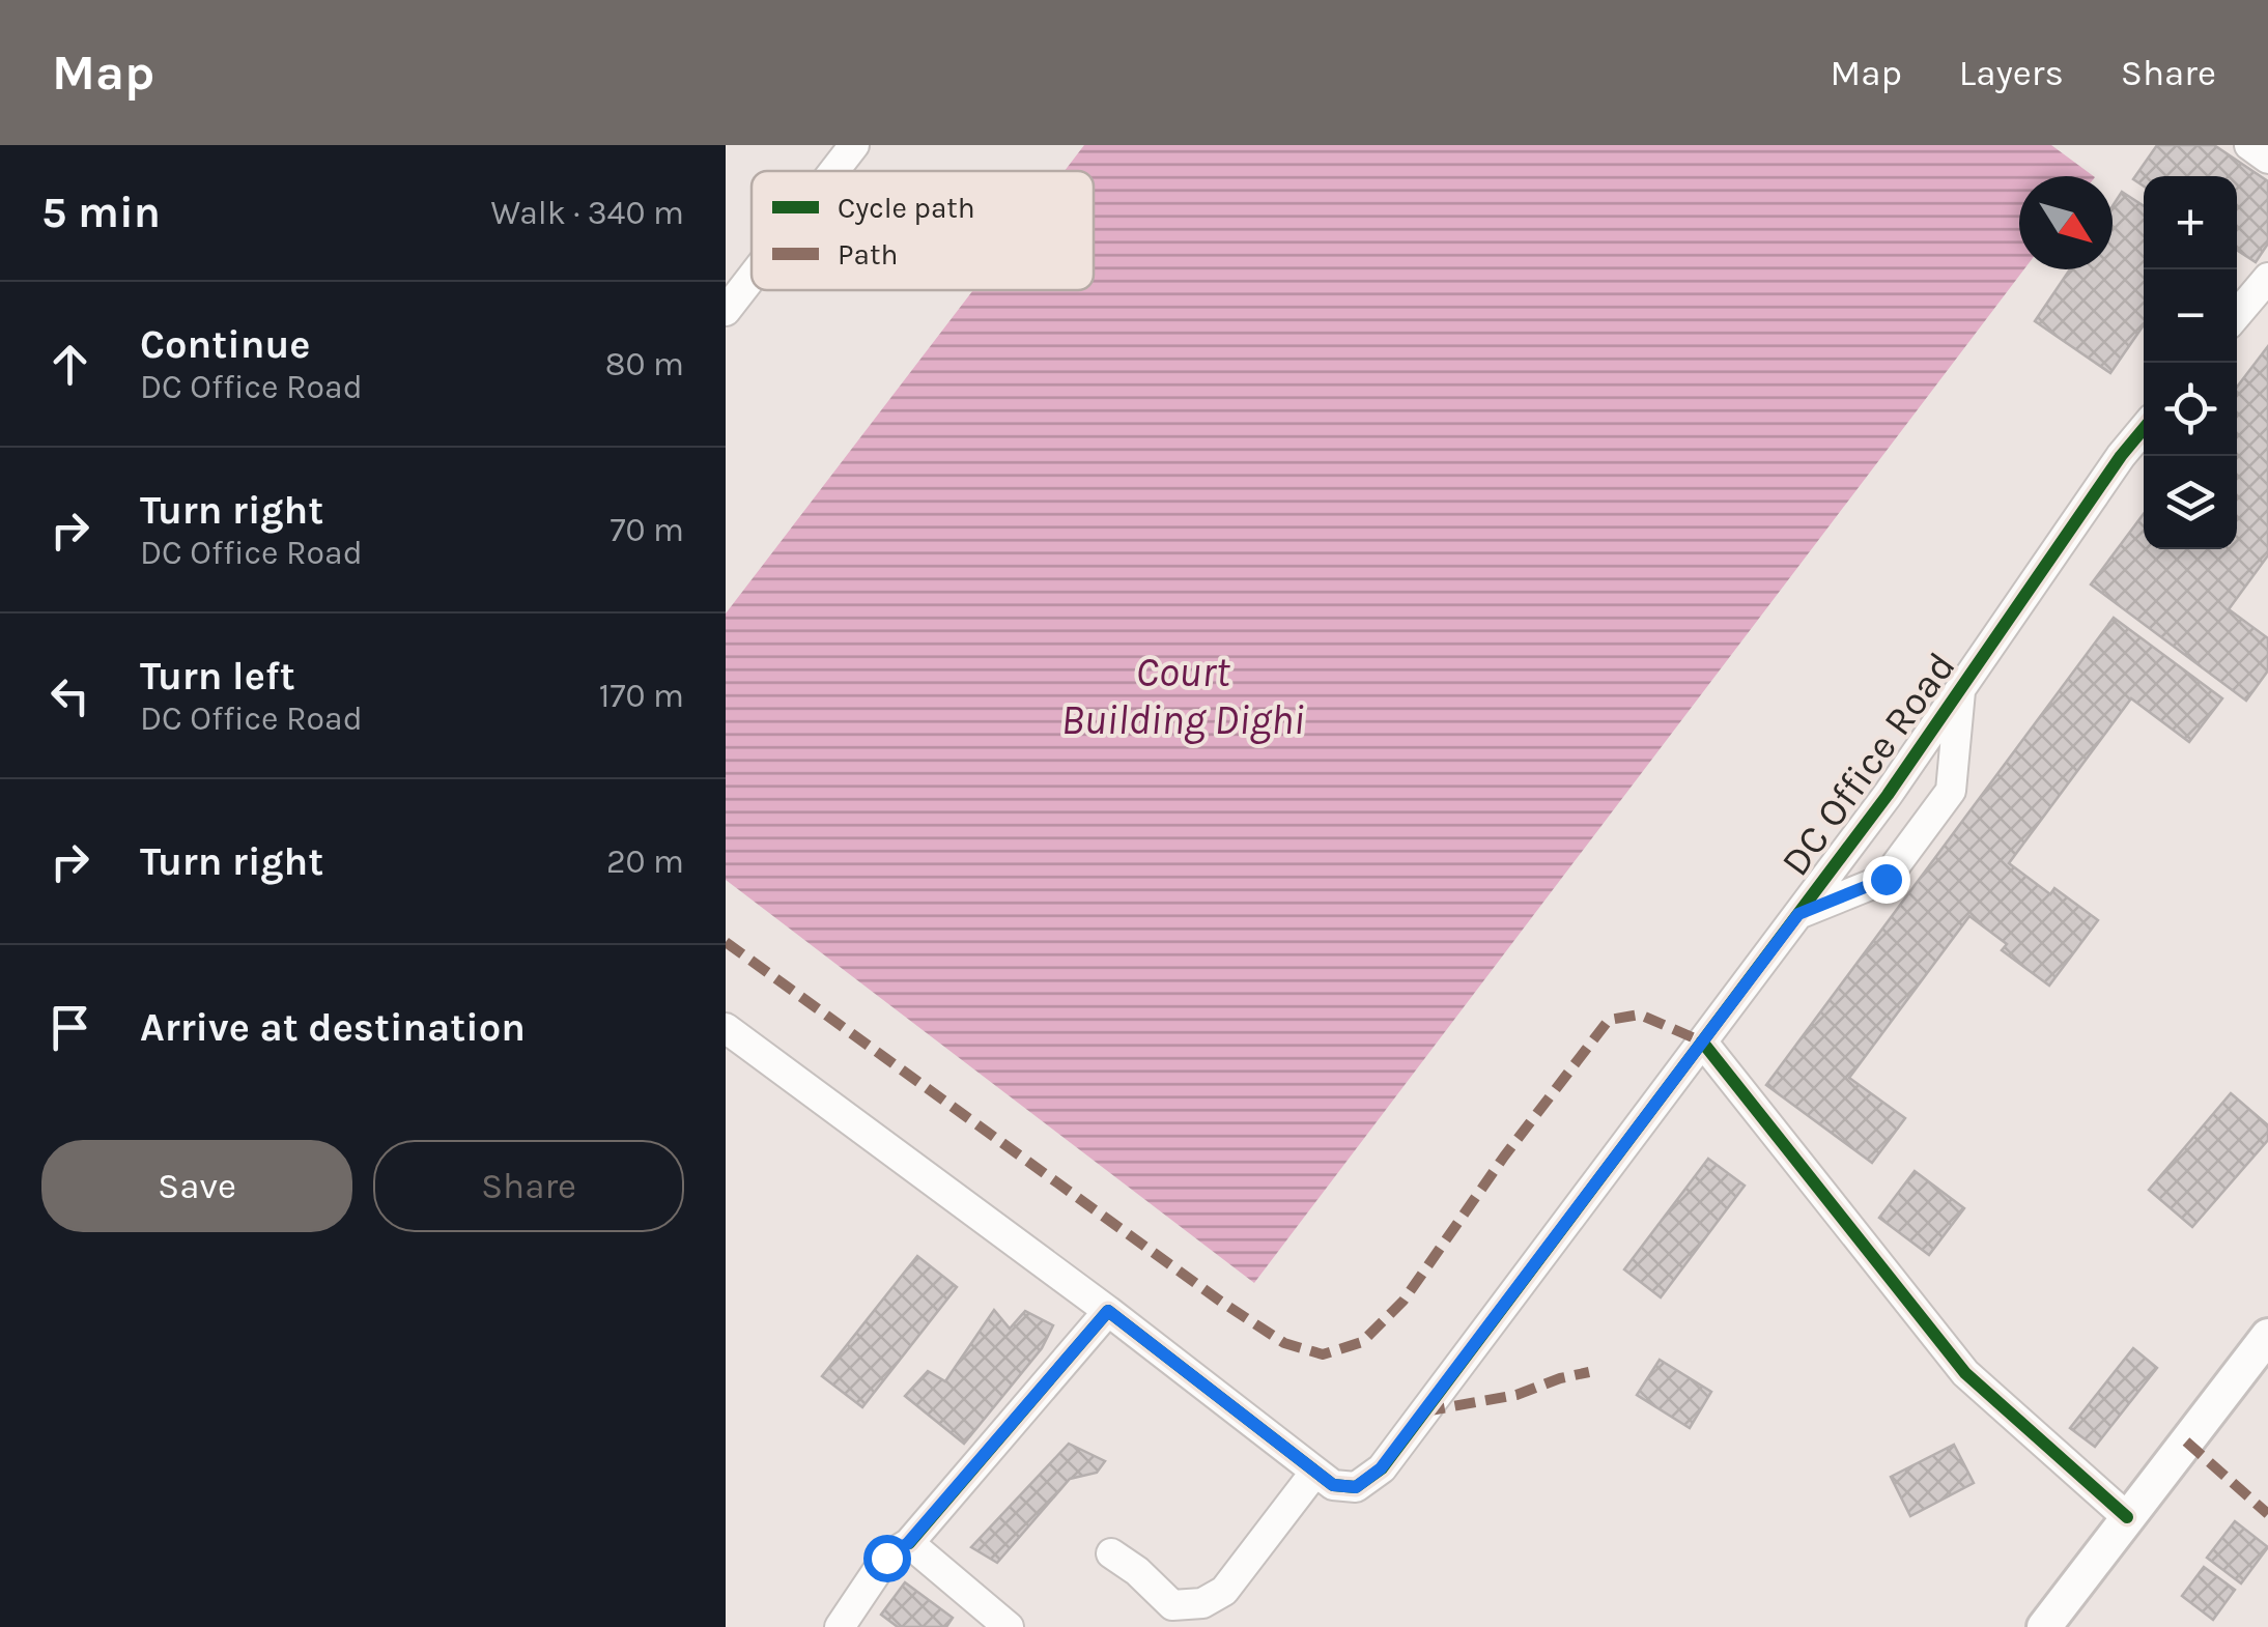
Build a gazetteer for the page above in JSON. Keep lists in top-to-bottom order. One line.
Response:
{"streets":{"street":["DC Office Road"]},"water":["Court Building Dighi"],"legend":["Cycle path","Path"],"north":"bottom right","page":{"header":"Map","nav":["Map","Layers","Share"],"heading":["5 min","Walk · 340 m"],"map_buttons":["+","−"],"list":[["Continue","DC Office Road","80 m"],["Turn right","DC Office Road","70 m"],["Turn left","DC Office Road","170 m"],["Turn right","20 m"],"Arrive at destination"],"buttons":["Save","Share"]}}
